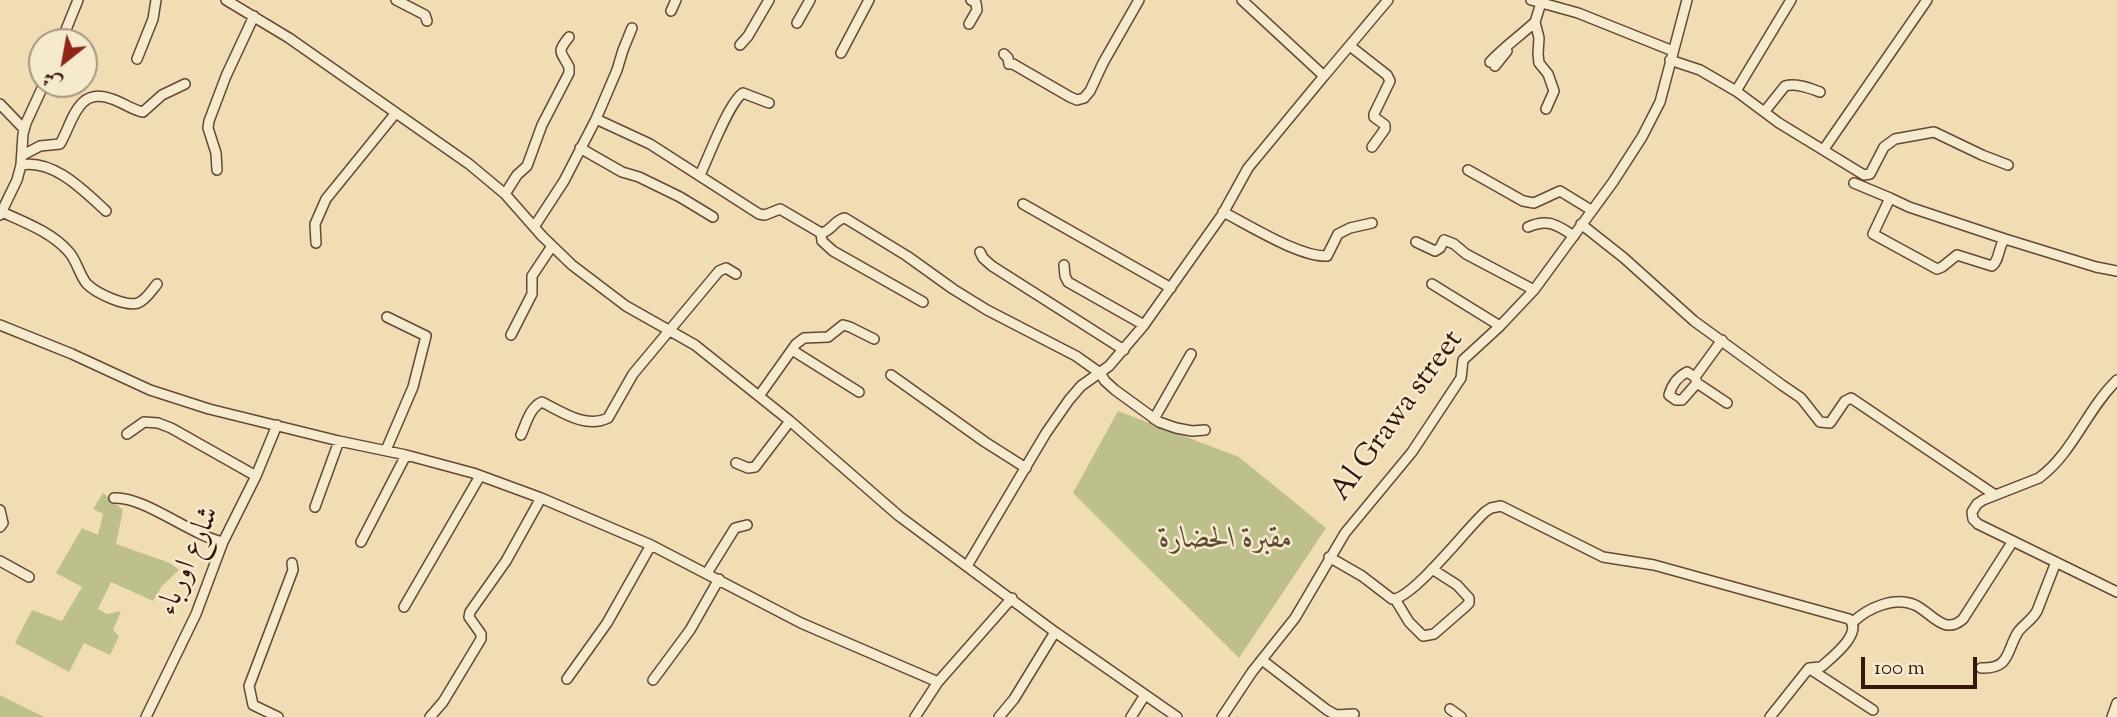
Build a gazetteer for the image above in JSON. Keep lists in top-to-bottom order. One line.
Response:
{"streets":{"street":["Al Grawa street","شارع اورباء"]},"parks":["مقبرة الحضارة"],"scale_bar":"100 m","north":"bottom left"}
